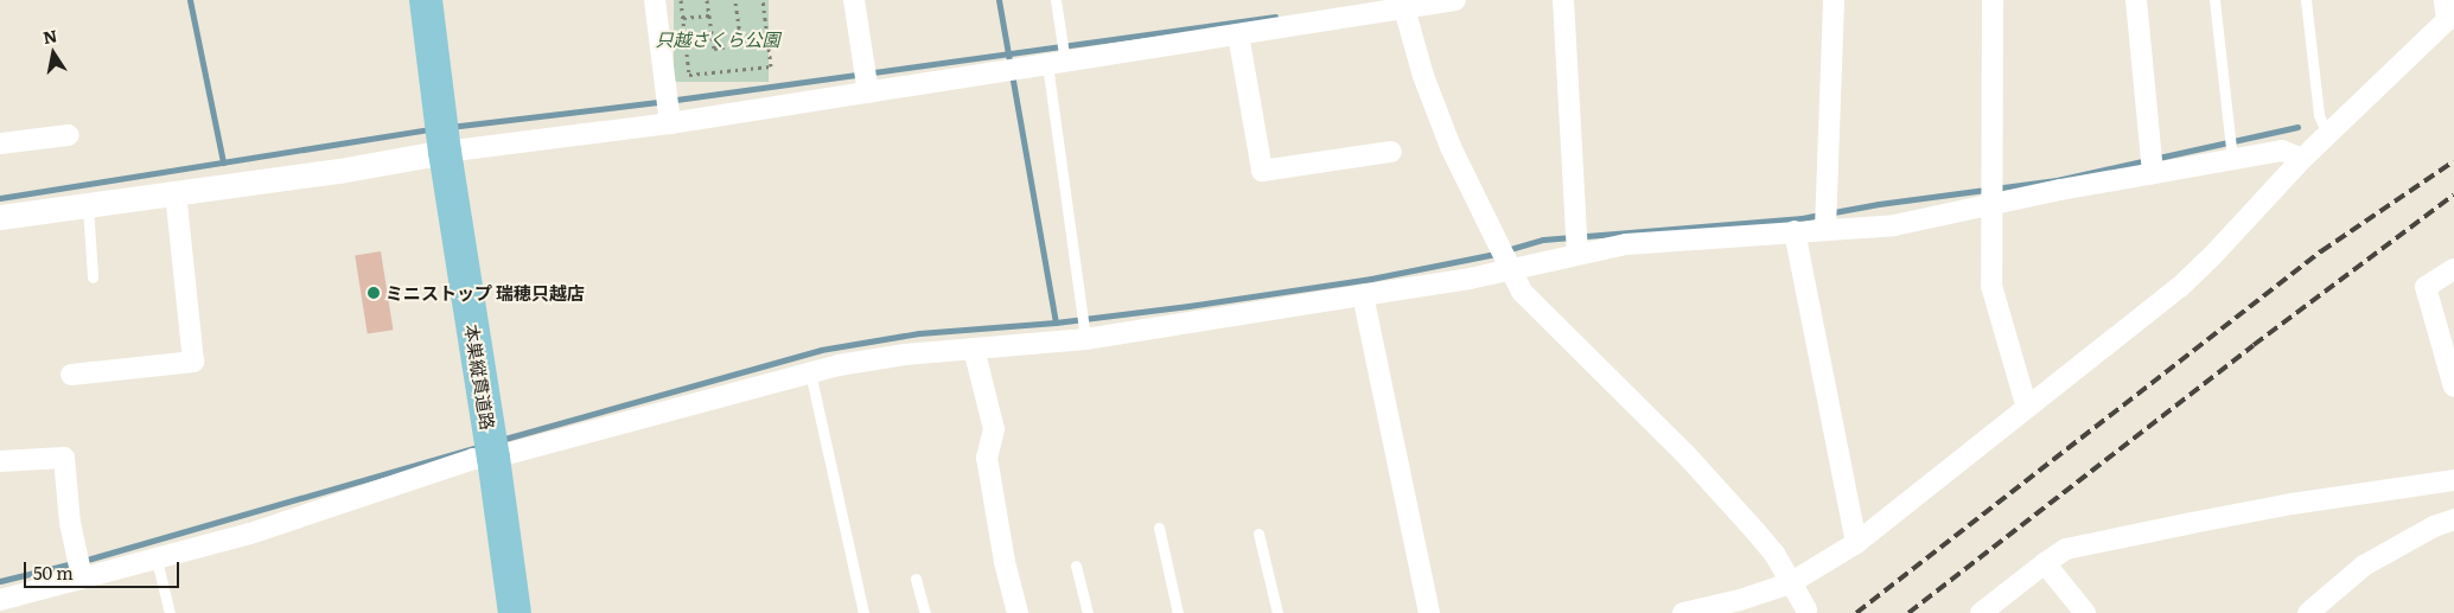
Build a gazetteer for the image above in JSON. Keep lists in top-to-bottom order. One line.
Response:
{"streets":{"main road":["本巣縦貫道路"]},"parks":["只越さくら公園"],"places":["ミニストップ 瑞穂只越店"],"scale_bar":"50 m","north":"top"}
